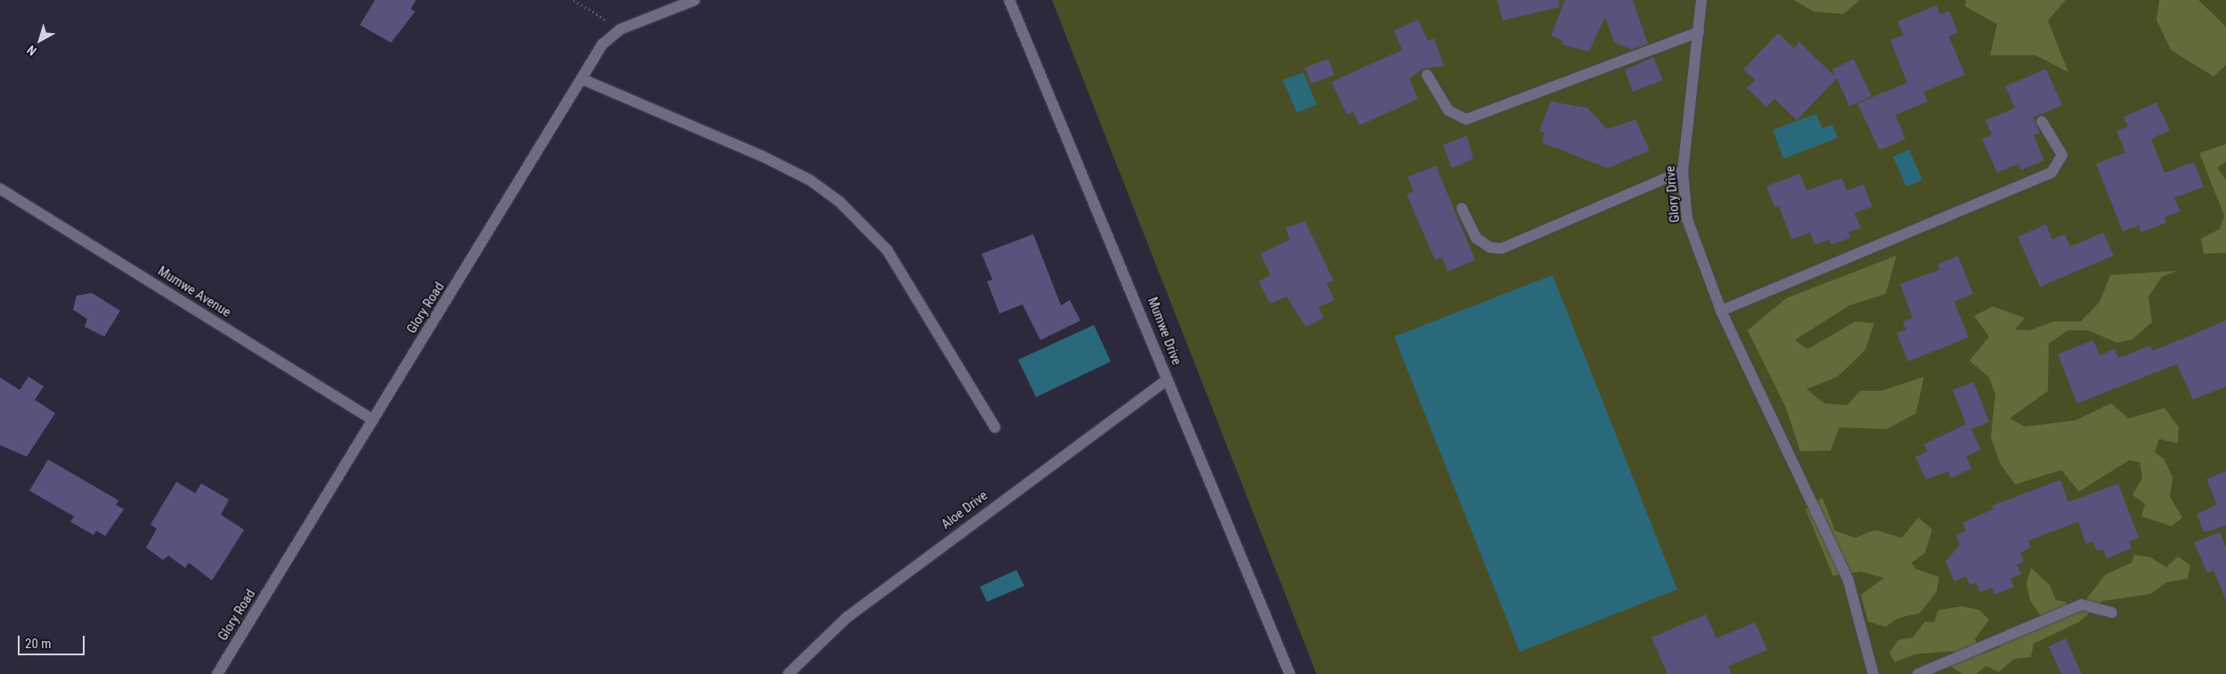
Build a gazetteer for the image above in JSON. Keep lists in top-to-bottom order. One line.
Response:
{"streets":{"street":["Glory Drive","Mumwe Avenue","Glory Road","Mumwe Drive","Aloe Drive"]},"crossings":[["Mumwe Avenue","Glory Road"],["Mumwe Drive","Aloe Drive"]],"scale_bar":"20 m","north":"bottom left"}
